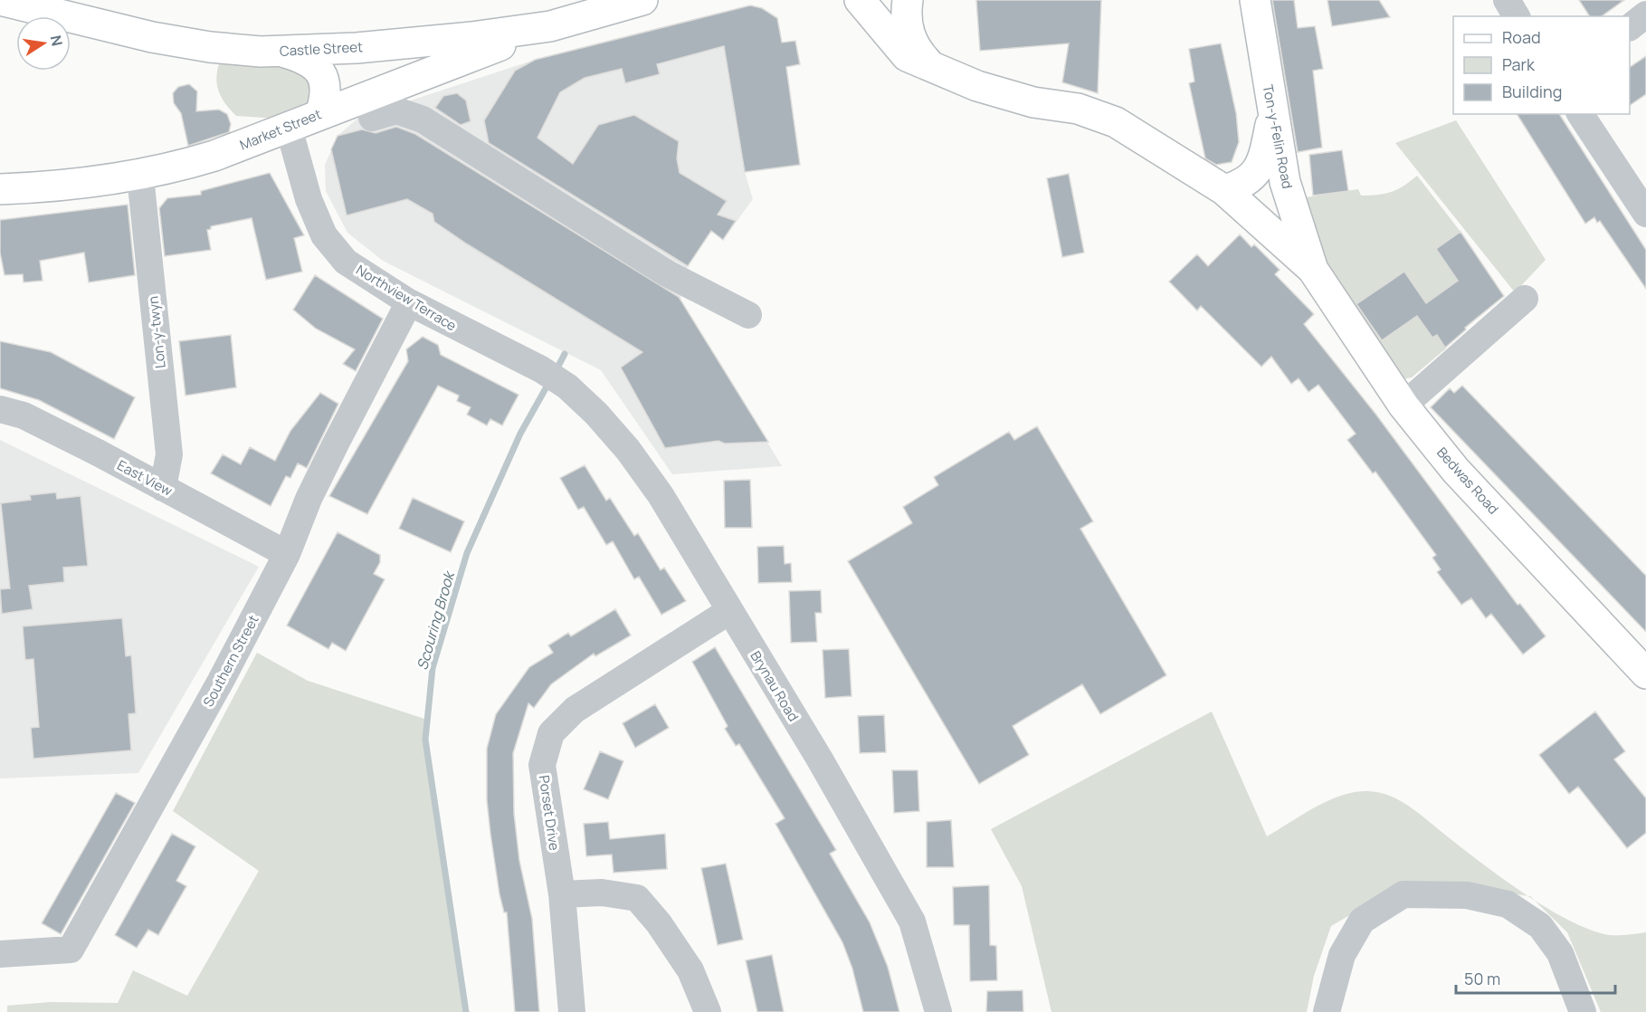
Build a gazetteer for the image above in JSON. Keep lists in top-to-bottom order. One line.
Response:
{"streets":{"main road":["Castle Street","Market Street","Ton-y-Felin Road","Bedwas Road"],"street":["Northview Terrace","Lon-y-twyn","East View","Southern Street","Brynau Road","Porset Drive"]},"crossings":[["Castle Street","Market Street"],["Market Street","Northview Terrace"],["Market Street","Lon-y-twyn"],["Ton-y-Felin Road","Bedwas Road"],["Northview Terrace","Southern Street"],["Northview Terrace","Brynau Road"],["Lon-y-twyn","East View"],["East View","Southern Street"],["Brynau Road","Porset Drive"]],"water":["Scouring Brook"],"legend":["Road","Park","Building"],"scale_bar":"50 m","north":"right"}
